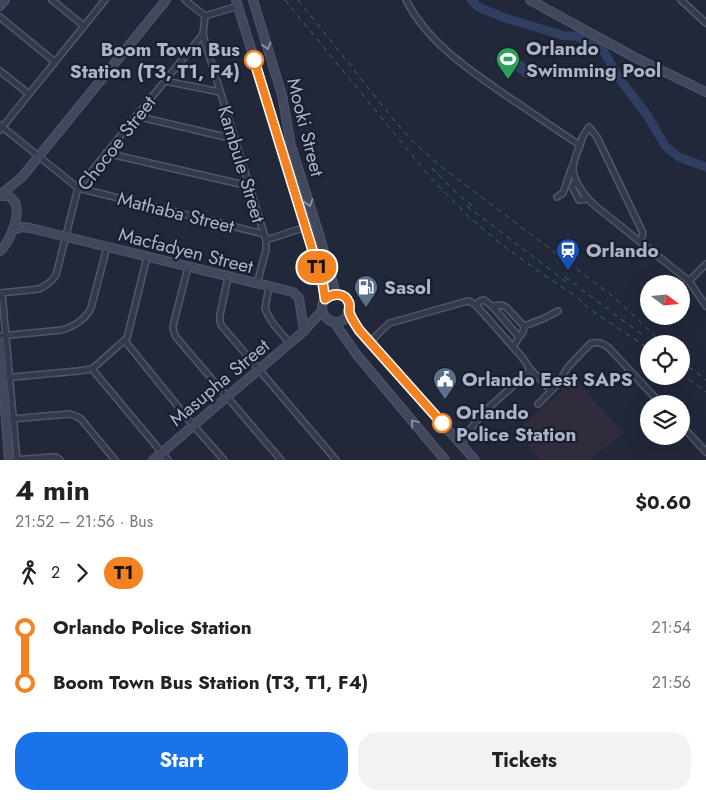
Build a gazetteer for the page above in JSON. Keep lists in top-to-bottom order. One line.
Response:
{"streets":{"main road":["Mooki Street","Macfadyen Street","Masupha Street"],"street":["Chocoe Street","Kambule Street","Mathaba Street"]},"crossings":[["Mooki Street","Masupha Street"],["Chocoe Street","Kambule Street"],["Chocoe Street","Mathaba Street"],["Chocoe Street","Macfadyen Street"],["Kambule Street","Mathaba Street"],["Kambule Street","Macfadyen Street"],["Macfadyen Street","Masupha Street"]],"places":{"other":["Boom Town Bus Station (T3, T1, F4)","Orlando Police Station"],"sports":["Orlando Swimming Pool"],"station":["Orlando"],"fuel station":["Sasol"],"public building":["Orlando Eest SAPS"]},"lines":["bus line T1"],"north":"right","page":{"on_map":"T1","heading":["4 min","21:52 – 21:56 · Bus","$0.60"],"legs":["2","T1"],"list":[{"name":"Orlando Police Station","value":"21:54"},{"name":"Boom Town Bus Station (T3, T1, F4)","value":"21:56"}],"buttons":["Start","Tickets"]}}
